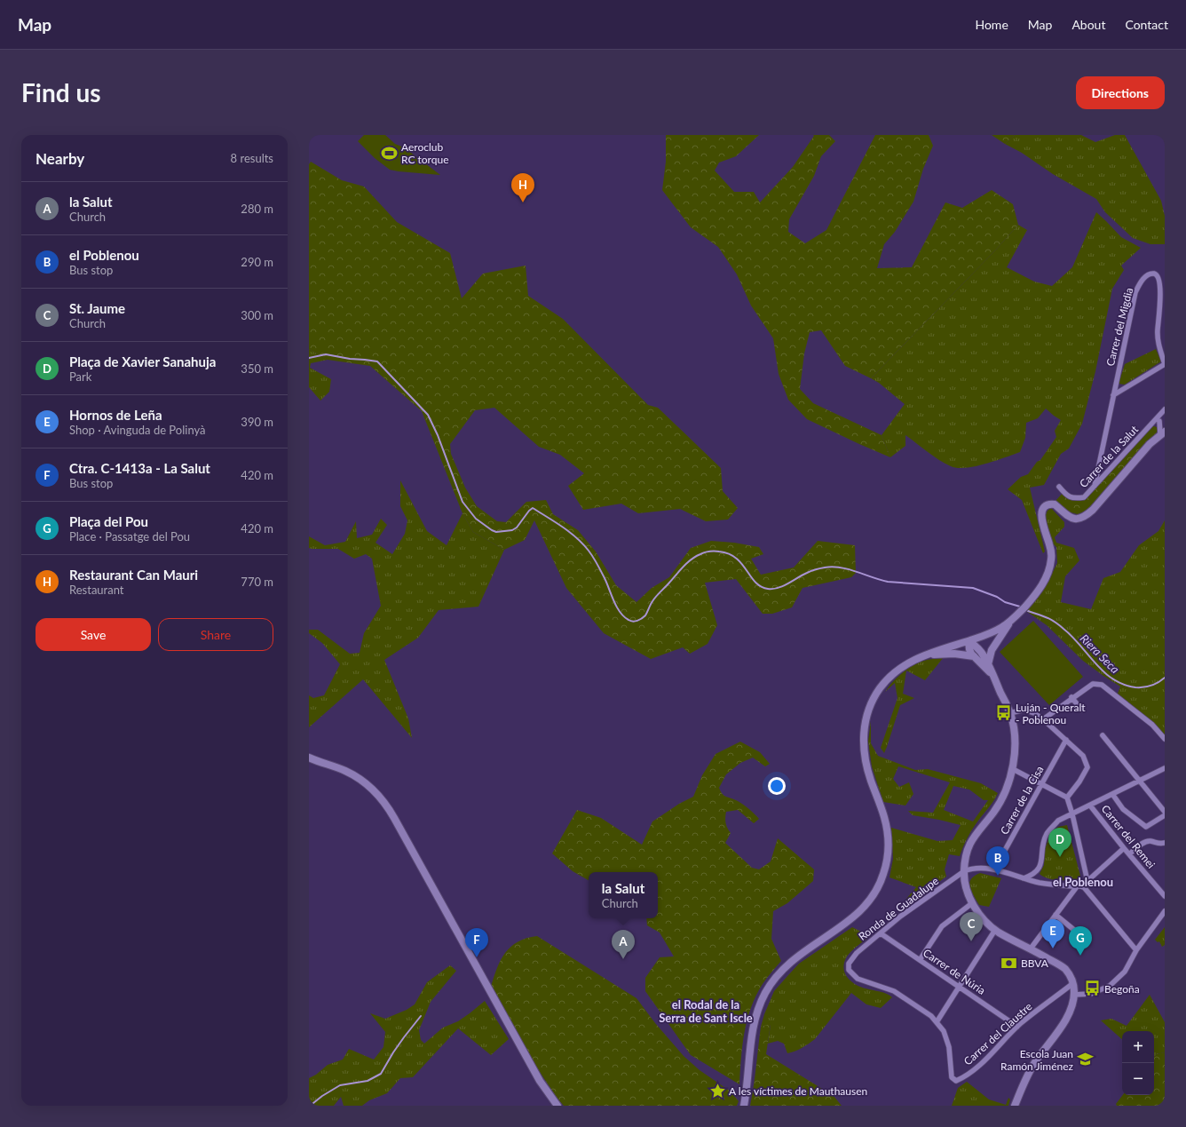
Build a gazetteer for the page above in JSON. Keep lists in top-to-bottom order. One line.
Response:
{"streets":{"street":["Carrer del Migdia","Carrer de la Salut","Carrer de la Cisa","Carrer del Remei","Ronda de Guadalupe","Carrer de Núria","Carrer del Claustre"]},"crossings":[["Carrer del Migdia","Carrer de la Salut"],["Ronda de Guadalupe","Carrer de Núria"],["Ronda de Guadalupe","Carrer del Claustre"],["Carrer de Núria","Carrer del Claustre"]],"districts":["el Poblenou","el Rodal de la Serra de Sant Iscle"],"water":["Riera Seca"],"places":{"sports":["Aeroclub RC torque"],"bus stop":["Luján - Queralt - Poblenou","Begoña"],"bank":["BBVA"],"school or university":["Escola Juan Ramón Jiménez"],"place":["A les víctimes de Mauthausen"]},"page":{"header":"Map","nav":["Home","Map","About","Contact"],"buttons":["Directions",["Save","Share"]],"title":"Find us","heading":["Nearby","8 results"],"pins":["H","D","B","C","E","G","F","A"],"list":[{"mark":"A","name":"la Salut","note":"Church","value":"280 m"},{"mark":"B","name":"el Poblenou","note":"Bus stop","value":"290 m"},{"mark":"C","name":"St. Jaume","note":"Church","value":"300 m"},{"mark":"D","name":"Plaça de Xavier Sanahuja","note":"Park","value":"350 m"},{"mark":"E","name":"Hornos de Leña","note":"Shop · Avinguda de Polinyà","value":"390 m"},{"mark":"F","name":"Ctra. C-1413a - La Salut","note":"Bus stop","value":"420 m"},{"mark":"G","name":"Plaça del Pou","note":"Place · Passatge del Pou","value":"420 m"},{"mark":"H","name":"Restaurant Can Mauri","note":"Restaurant","value":"770 m"}],"popup":["la Salut","Church"],"map_buttons":["+","−"]}}
